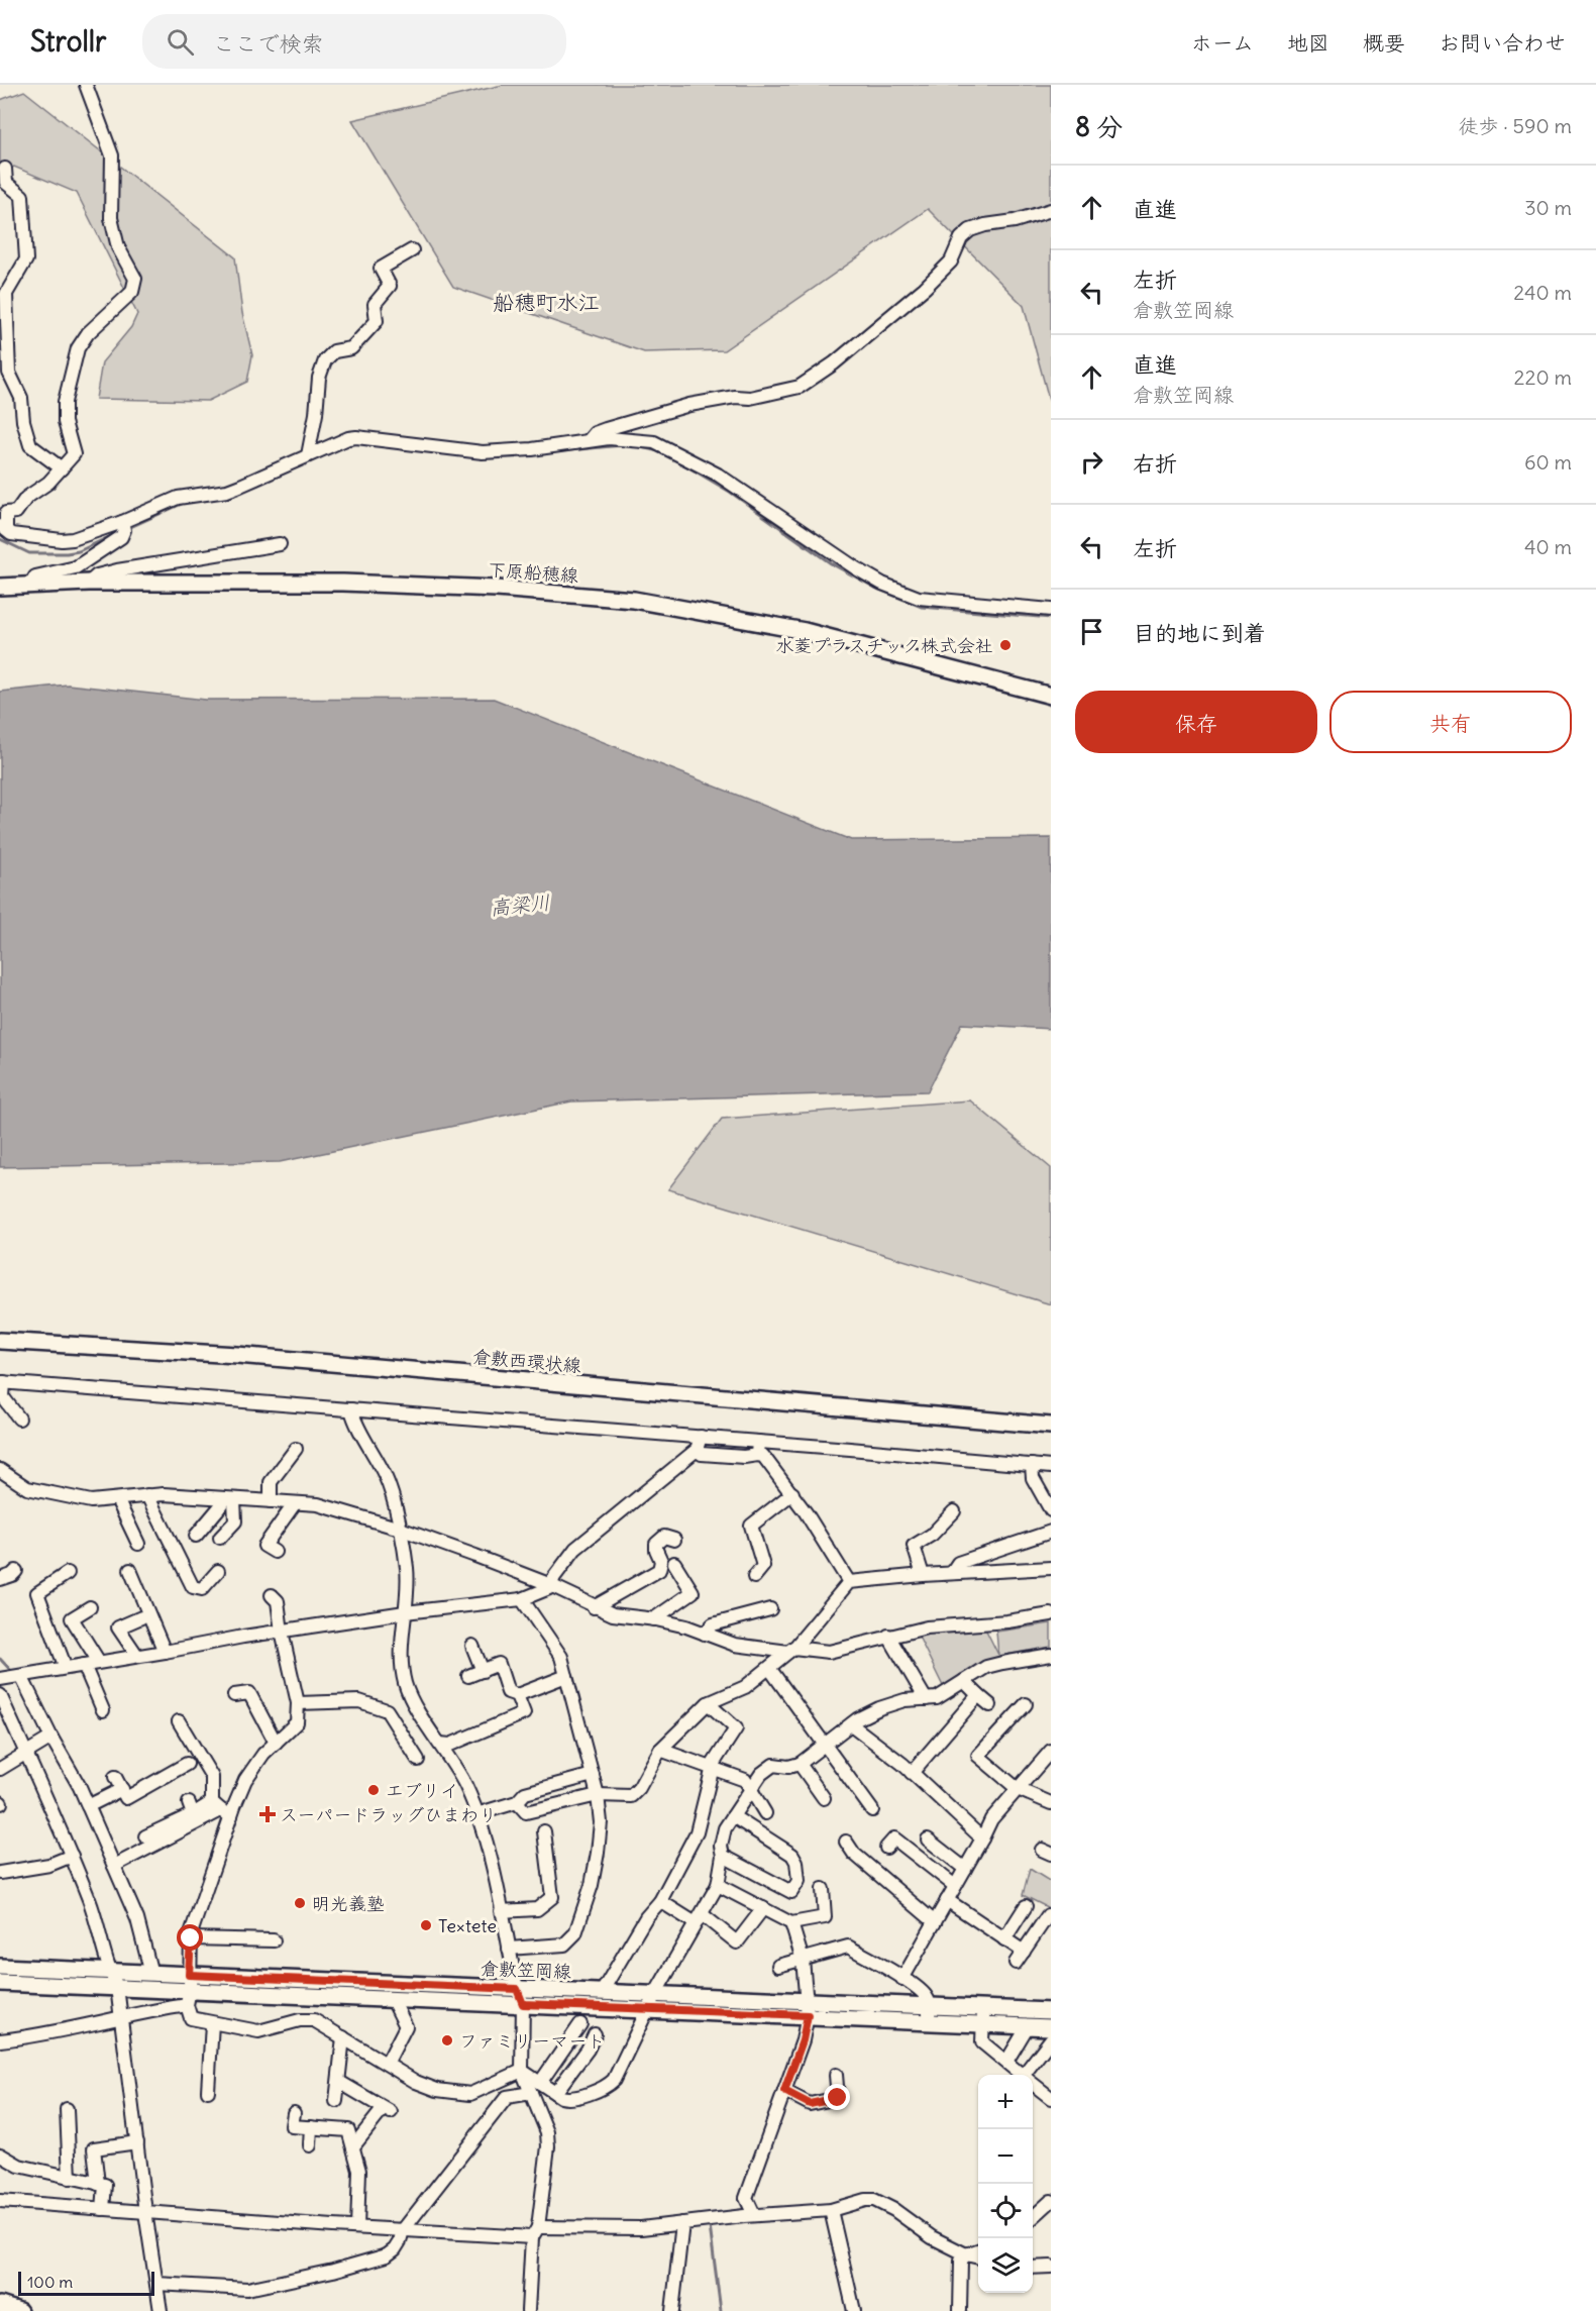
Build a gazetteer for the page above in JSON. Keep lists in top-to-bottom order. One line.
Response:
{"streets":{"main road":["下原船穂線","倉敷西環状線","倉敷笠岡線"]},"districts":["船穂町水江"],"water":["高梁川"],"places":{"other":["水菱プラスチック株式会社","エブリイ","明光義塾","Te×tete","ファミリーマート"],"health":["スーパードラッグひまわり"]},"scale_bar":"100 m","page":{"header":"Strollr","search":"ここで検索","nav":["ホーム","地図","概要","お問い合わせ"],"heading":["8 分","徒歩 · 590 m"],"list":[["直進","30 m"],["左折","倉敷笠岡線","240 m"],["直進","倉敷笠岡線","220 m"],["右折","60 m"],["左折","40 m"],"目的地に到着"],"buttons":["保存","共有"],"map_buttons":["+","−"],"scale":"100 m"}}
